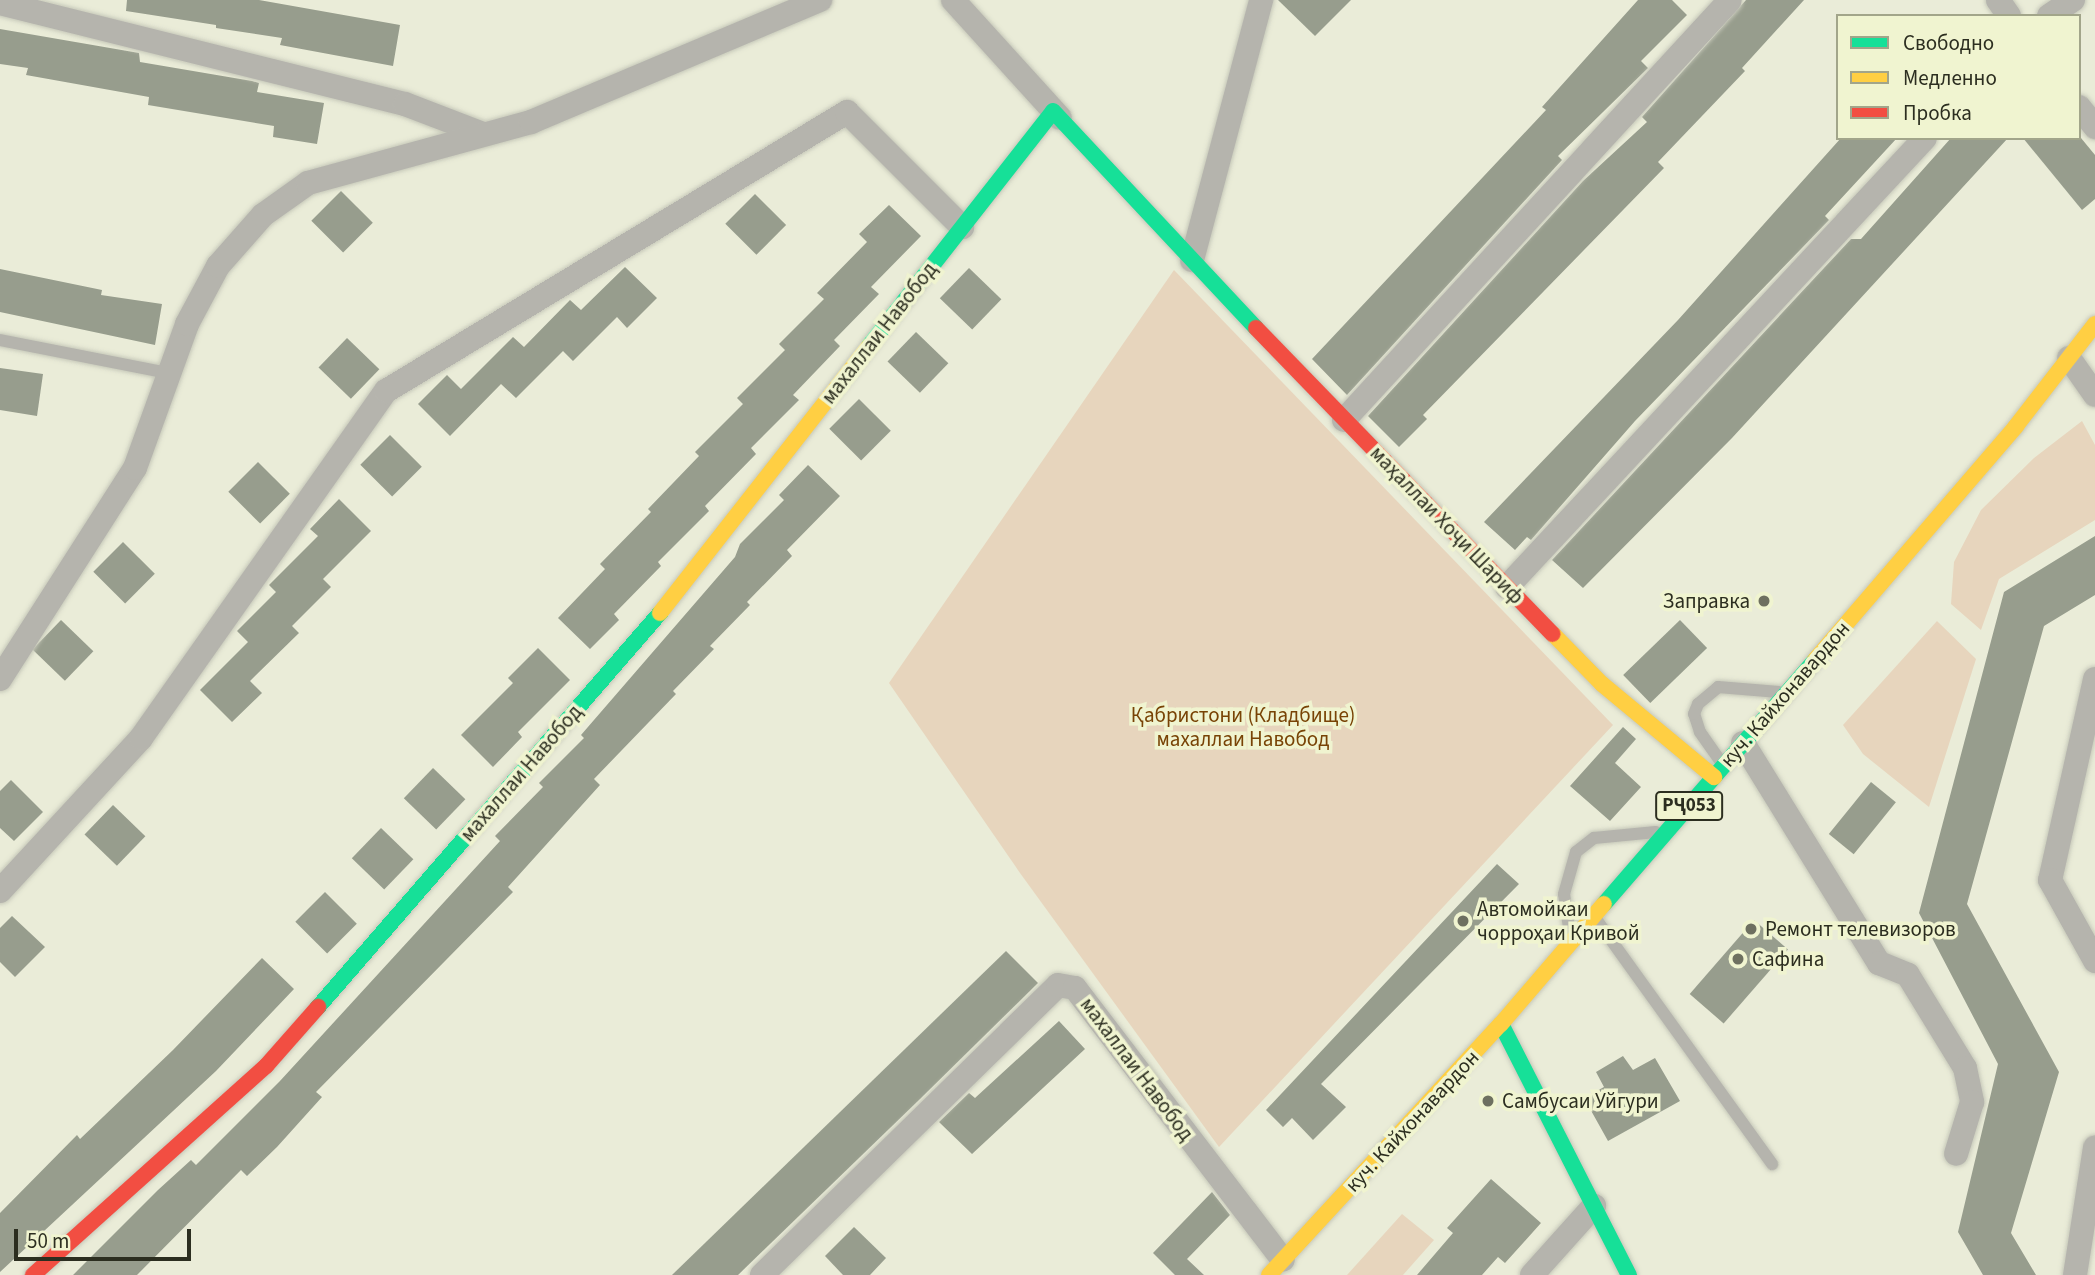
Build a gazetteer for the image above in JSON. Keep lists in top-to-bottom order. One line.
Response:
{"streets":{"street":["махаллаи Навобод","маҳаллаи Хоҷи Шариф","куч. Кайхонавардон","РҶ053"]},"crossings":[["махаллаи Навобод","маҳаллаи Хоҷи Шариф"],["махаллаи Навобод","куч. Кайхонавардон"],["маҳаллаи Хоҷи Шариф","куч. Кайхонавардон"]],"parks":["Қабристони (Кладбище) махаллаи Навобод"],"places":["Заправка","Автомойкаи чорроҳаи Кривой","Ремонт телевизоров","Сафина","Самбусаи Уйгури"],"legend":["Свободно","Медленно","Пробка"],"scale_bar":"50 m"}
